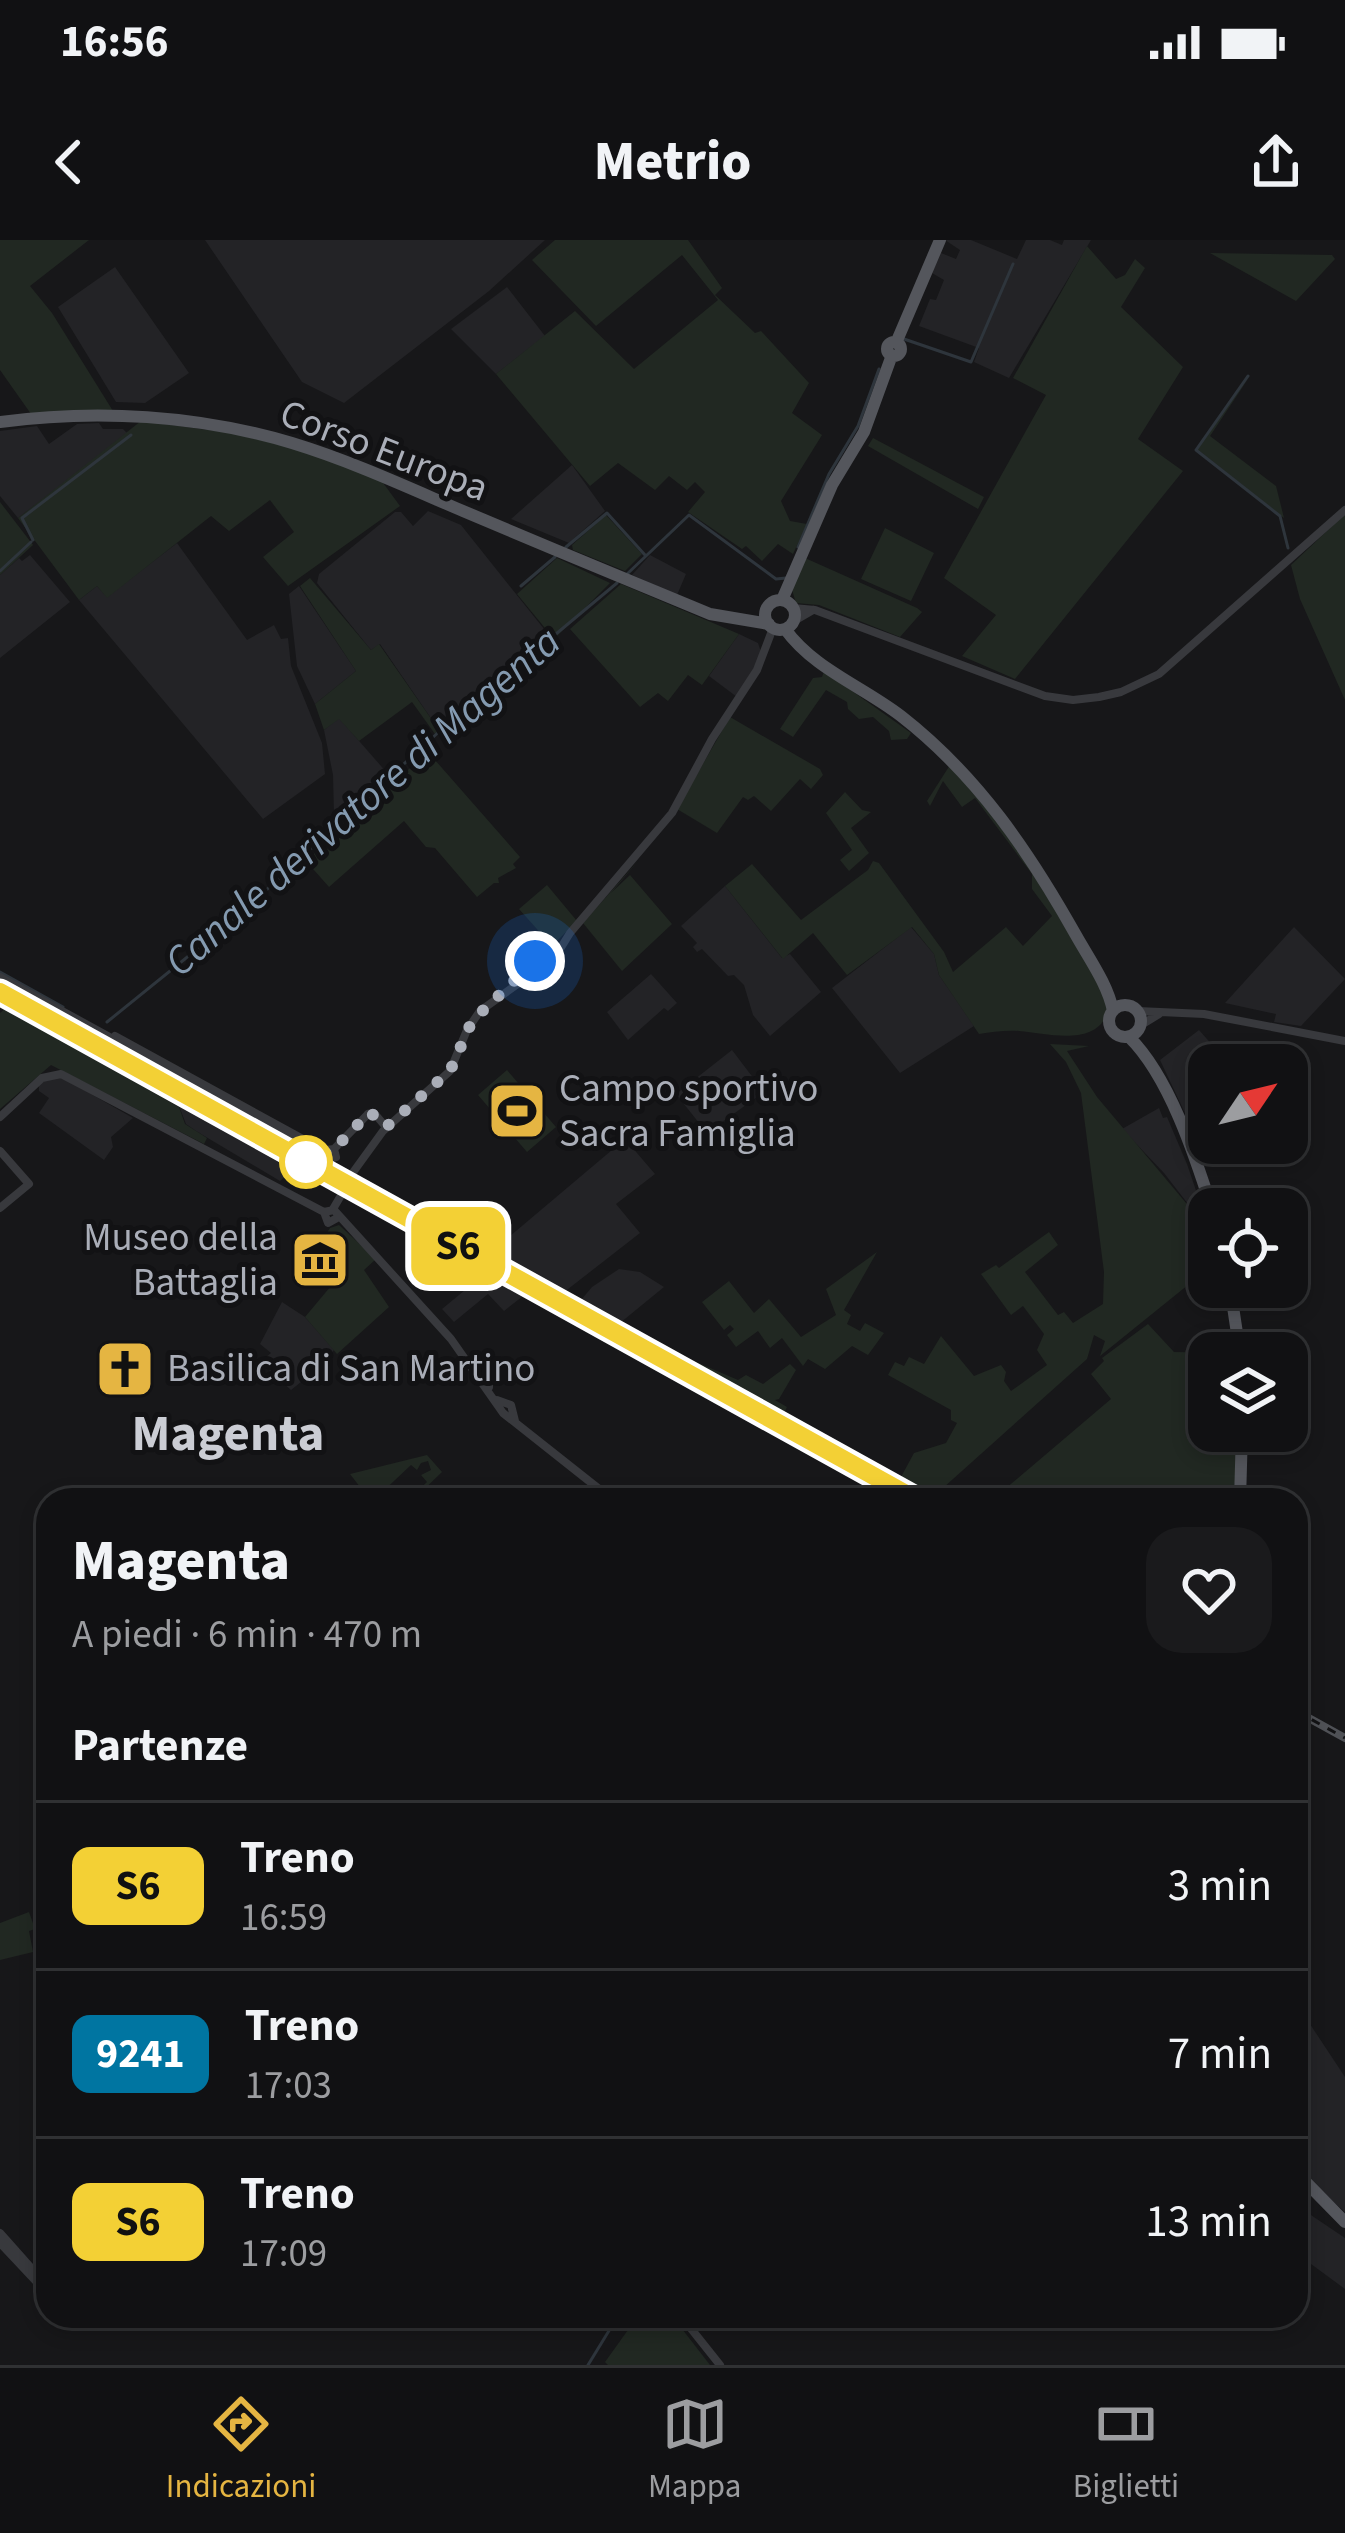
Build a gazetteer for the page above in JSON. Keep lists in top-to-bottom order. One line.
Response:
{"streets":{"main road":["Corso Europa"]},"districts":["Magenta"],"water":["Canale derivatore di Magenta"],"places":{"sports":["Campo sportivo Sacra Famiglia"],"museum":["Museo della Battaglia"],"church":["Basilica di San Martino"]},"north":"top right","page":{"status":"16:56","header":"Metrio","on_map":"S6","heading":[["Magenta","A piedi · 6 min · 470 m"],"Partenze"],"list":[{"mark":"S6","name":"Treno","note":"16:59","value":"3 min"},{"mark":"9241","name":"Treno","note":"17:03","value":"7 min"},{"mark":"S6","name":"Treno","note":"17:09","value":"13 min"}],"tabs":["Indicazioni","Mappa","Biglietti"]}}
